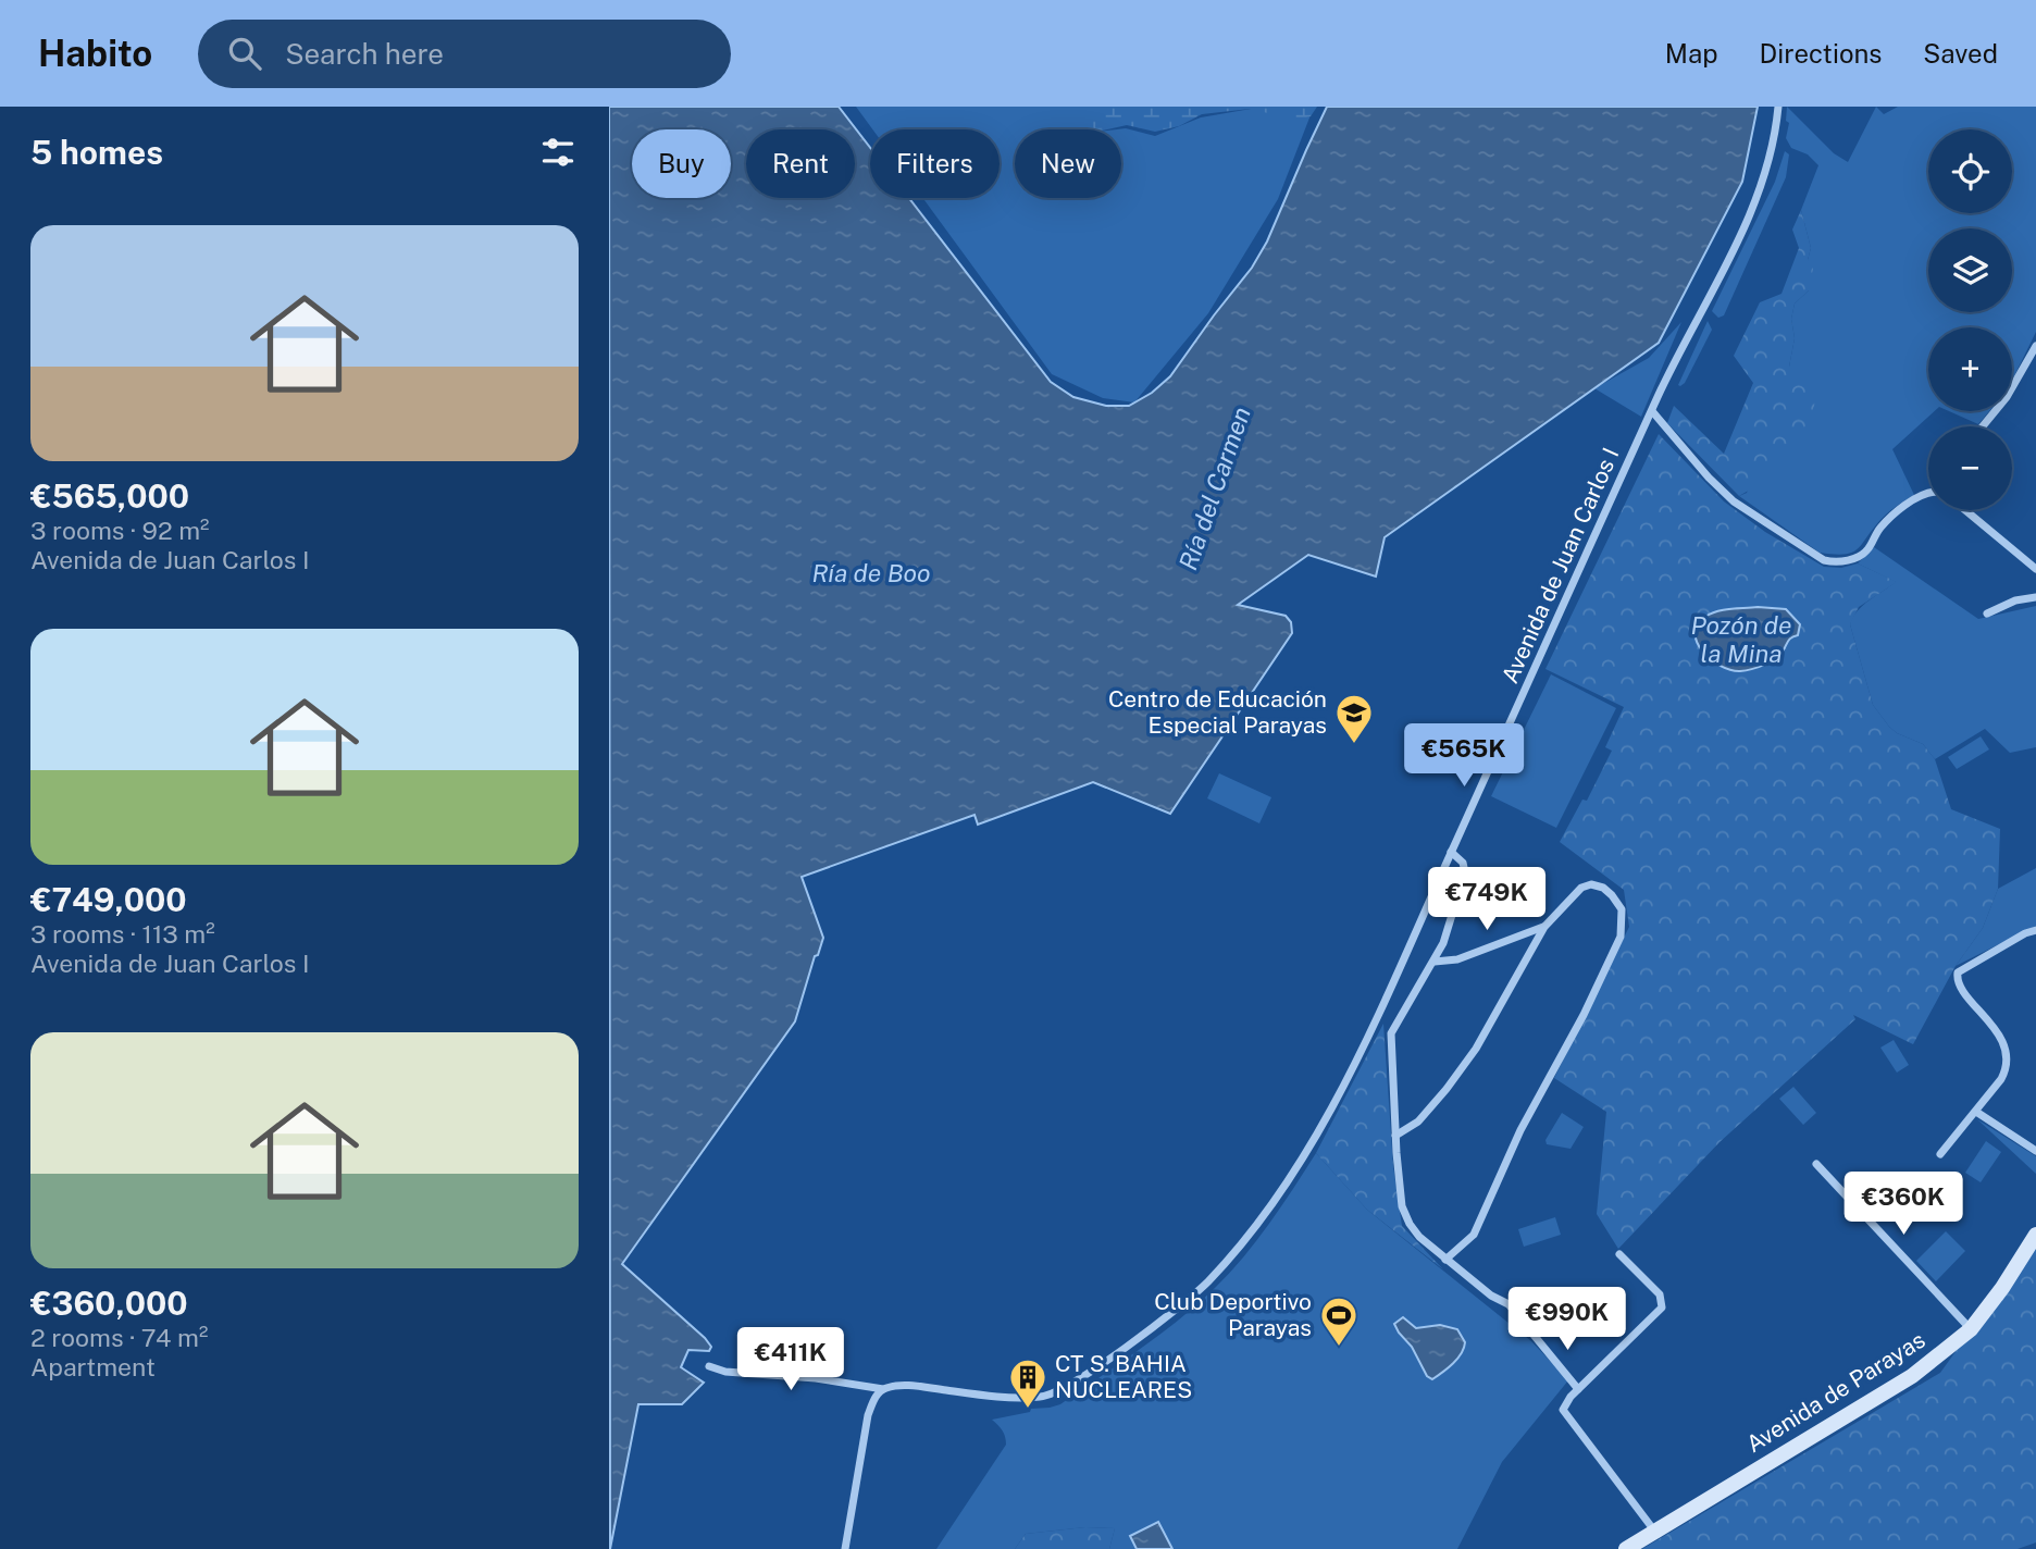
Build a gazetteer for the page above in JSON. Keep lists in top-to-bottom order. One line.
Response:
{"streets":{"street":["Avenida de Juan Carlos I","Avenida de Parayas"]},"water":["Ría del Carmen","Ría de Boo","Pozón de la Mina"],"places":{"school or university":["Centro de Educación Especial Parayas"],"sports":["Club Deportivo Parayas"],"building":["CT S. BAHIA NUCLEARES"]},"page":{"header":"Habito","search":"Search here","nav":["Map","Directions","Saved"],"heading":"5 homes","map_buttons":["+","−"],"chip":["Buy","Rent","Filters","New"],"list":[{"name":"€565,000","note":"3 rooms · 92 m² · Avenida de Juan Carlos I"},{"name":"€749,000","note":"3 rooms · 113 m² · Avenida de Juan Carlos I"},{"name":"€360,000","note":"2 rooms · 74 m² · Apartment"}],"price":["€565K","€749K","€360K","€990K","€411K"]}}
